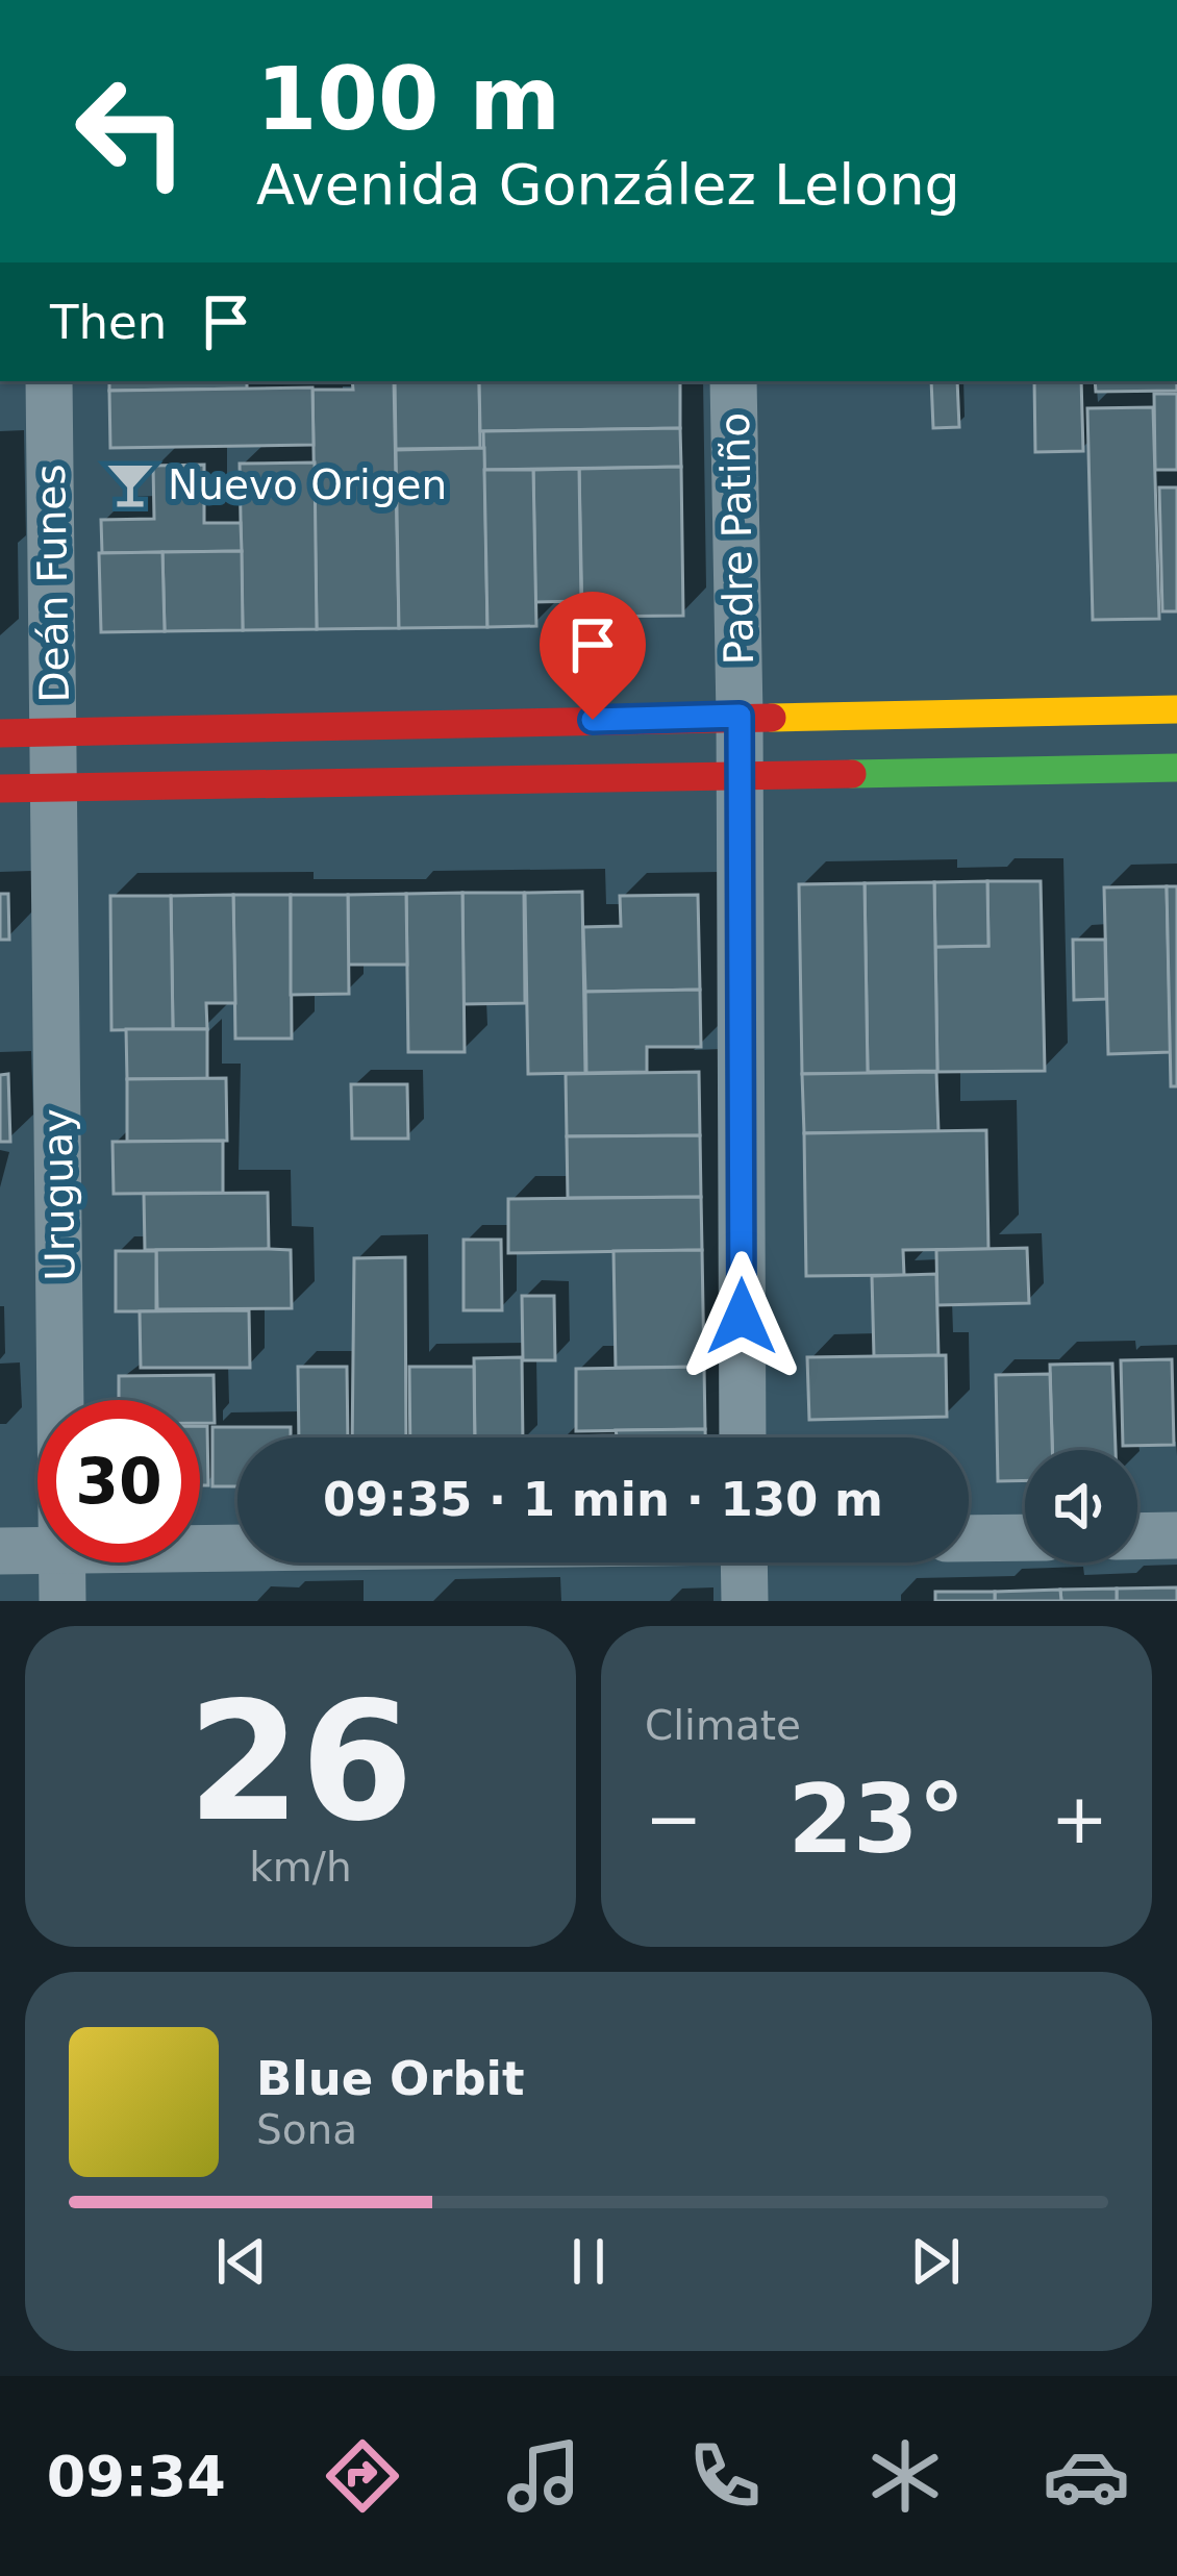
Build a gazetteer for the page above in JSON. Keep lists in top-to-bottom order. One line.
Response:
{"streets":{"street":["Padre Patiño","Deán Funes","Uruguay"]},"crossings":[["Deán Funes","Uruguay"]],"places":{"bar":["Nuevo Origen"]},"page":{"turn":["100 m","Avenida González Lelong"],"then":"Then","limit":"30","trip":"09:35 · 1 min · 130 m","tile":[["26","km/h"],"Climate"],"heat":["−","23°","+"],"song":["Blue Orbit","Sona"],"tabs":"09:34"}}
